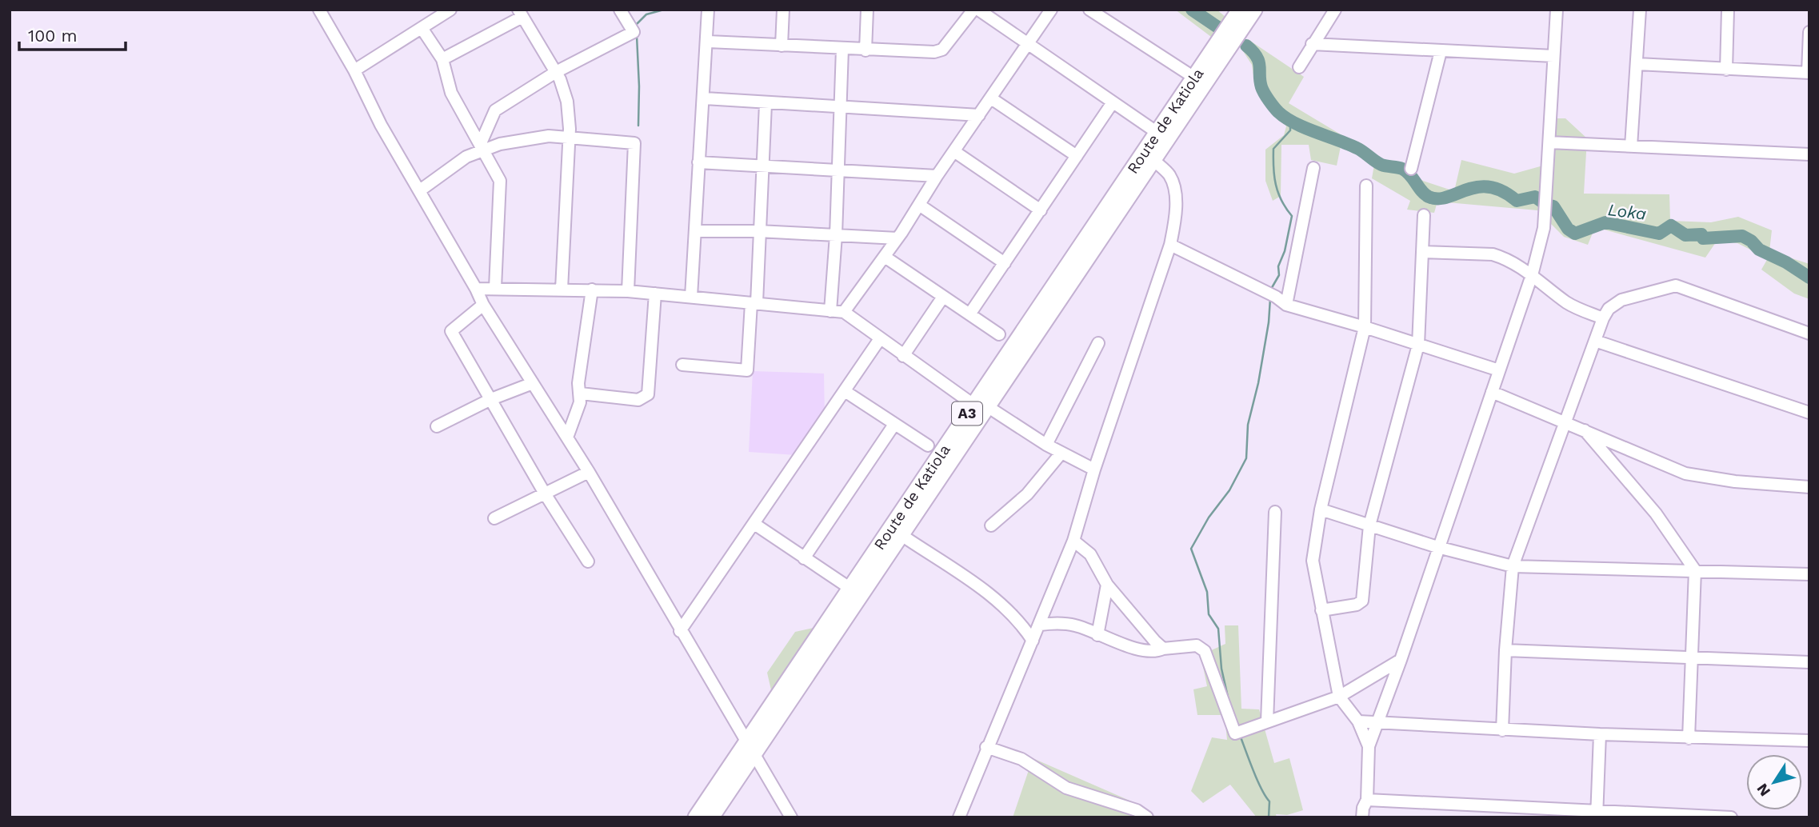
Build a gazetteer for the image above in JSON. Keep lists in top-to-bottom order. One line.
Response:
{"streets":{"highway":["Route de Katiola","A3"]},"water":["Loka"],"scale_bar":"100 m","north":"bottom left"}
